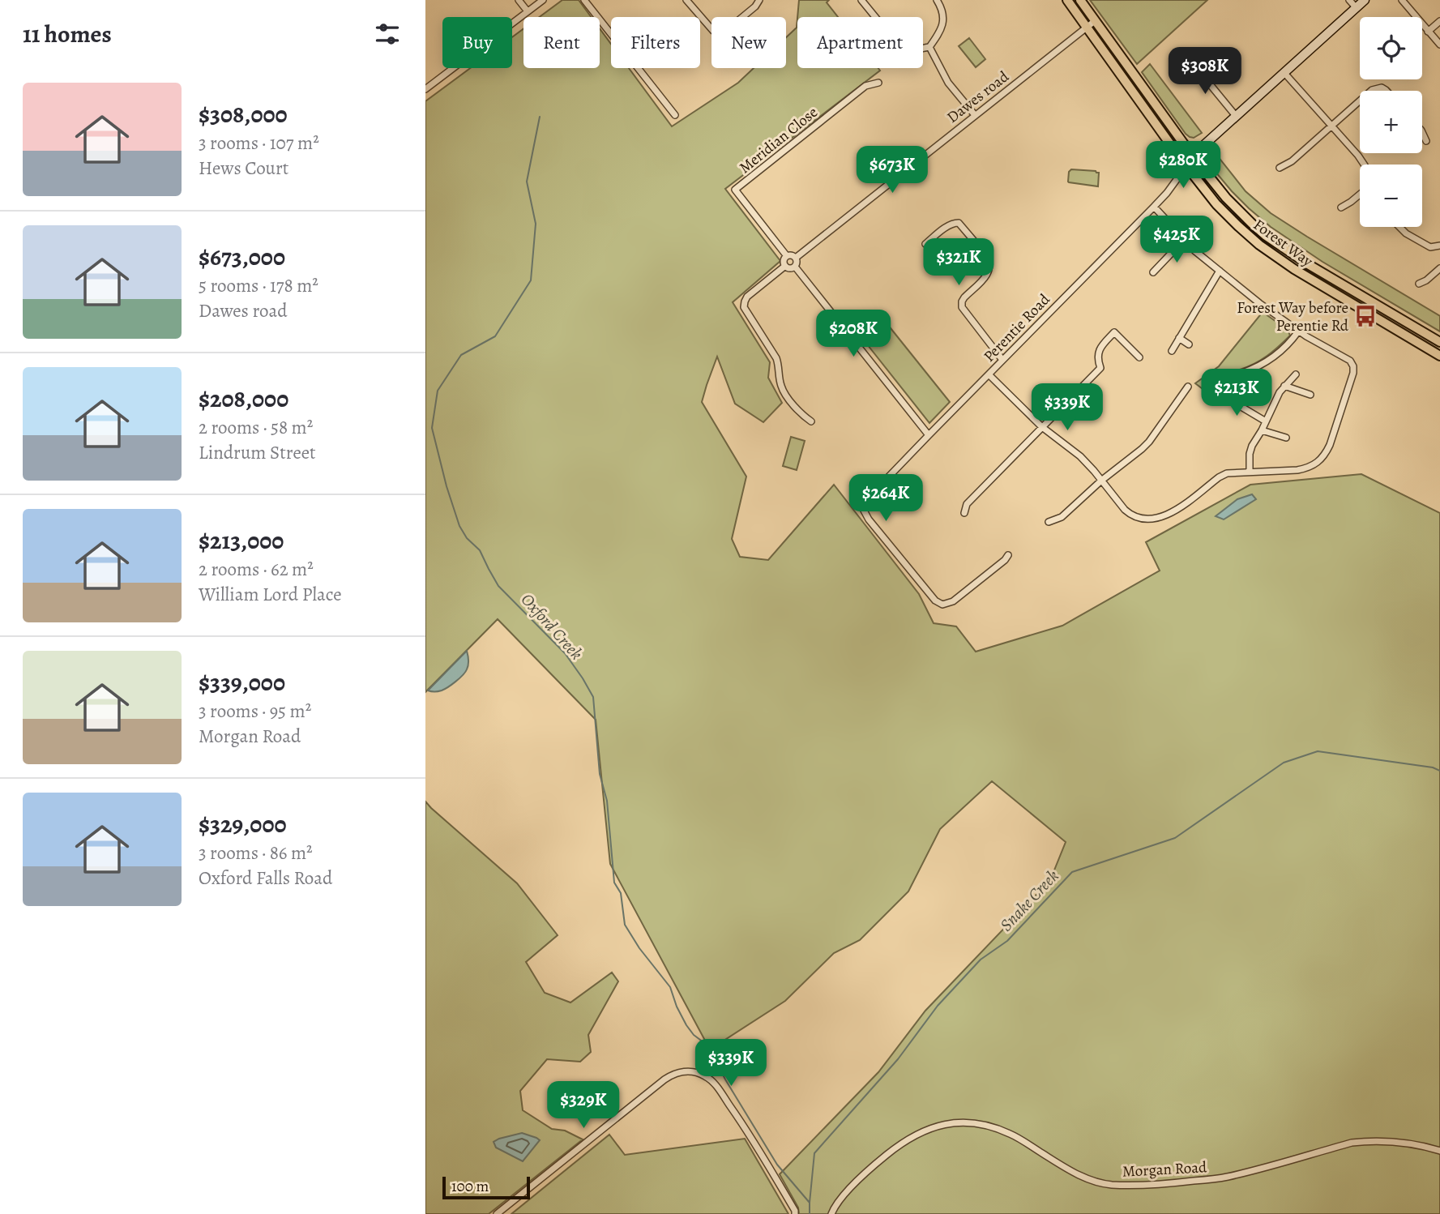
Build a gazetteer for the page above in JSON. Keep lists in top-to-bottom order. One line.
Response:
{"streets":{"main road":["Forest Way"],"street":["Dawes road","Meridian Close","Perentie Road","Morgan Road"]},"crossings":[["Dawes road","Meridian Close"],["Dawes road","Forest Way"],["Forest Way","Perentie Road"]],"water":["Oxford Creek","Snake Creek"],"places":{"bus stop":["Forest Way before Perentie Rd"]},"scale_bar":"100 m","page":{"heading":"11 homes","map_buttons":["+","−"],"chip":["Buy","Rent","Filters","New","Apartment"],"price":["$308K","$280K","$673K","$425K","$321K","$208K","$213K","$339K","$264K","$339K","$329K"],"list":[{"name":"$308,000","note":"3 rooms · 107 m² · Hews Court"},{"name":"$673,000","note":"5 rooms · 178 m² · Dawes road"},{"name":"$208,000","note":"2 rooms · 58 m² · Lindrum Street"},{"name":"$213,000","note":"2 rooms · 62 m² · William Lord Place"},{"name":"$339,000","note":"3 rooms · 95 m² · Morgan Road"},{"name":"$329,000","note":"3 rooms · 86 m² · Oxford Falls Road"}],"scale":"100 m"}}
